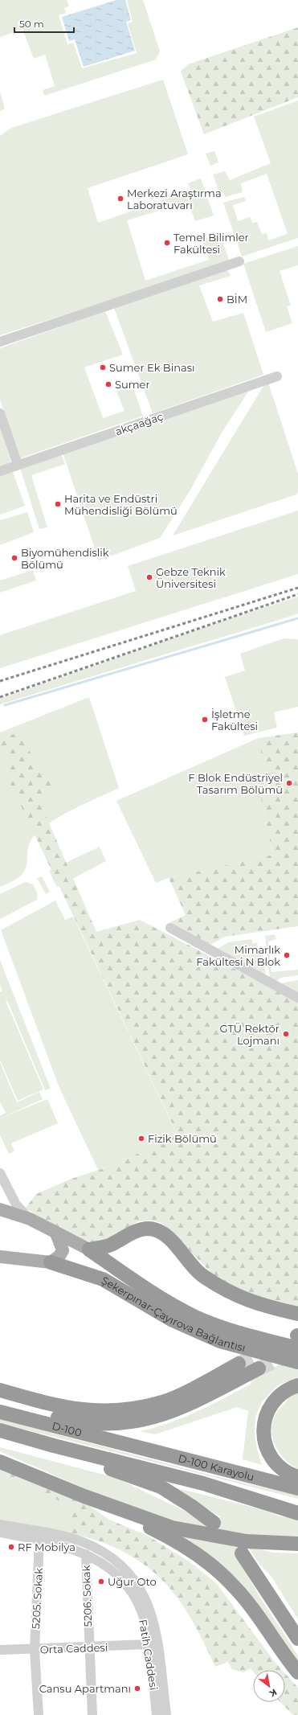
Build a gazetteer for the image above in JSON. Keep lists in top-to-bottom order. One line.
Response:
{"streets":{"highway":["Şekerpınar-Çayırova Bağlantısı","D-100","D-100 Karayolu"],"street":["akçaağaç","5206. Sokak","5205. Sokak","Orta Caddesi","Fatih Caddesi"]},"crossings":[["D-100","D-100 Karayolu"],["5206. Sokak","Orta Caddesi"],["5206. Sokak","Fatih Caddesi"],["5205. Sokak","Orta Caddesi"],["5205. Sokak","Fatih Caddesi"],["Orta Caddesi","Fatih Caddesi"]],"places":["Merkezi Araştırma Laboratuvarı","Temel Bilimler Fakültesi","BİM","Sumer Ek Binası","Sumer","Harita ve Endüstri Mühendisliği Bölümü","Biyomühendislik Bölümü","Gebze Teknik Üniversitesi","İşletme Fakültesi","F Blok Endüstriyel Tasarım Bölümü","Mimarlık Fakültesi N Blok","GTÜ Rektör Lojmanı","Fizik Bölümü","RF Mobilya","Uğur Oto","Cansu Apartmanı"],"scale_bar":"50 m","north":"bottom right"}
